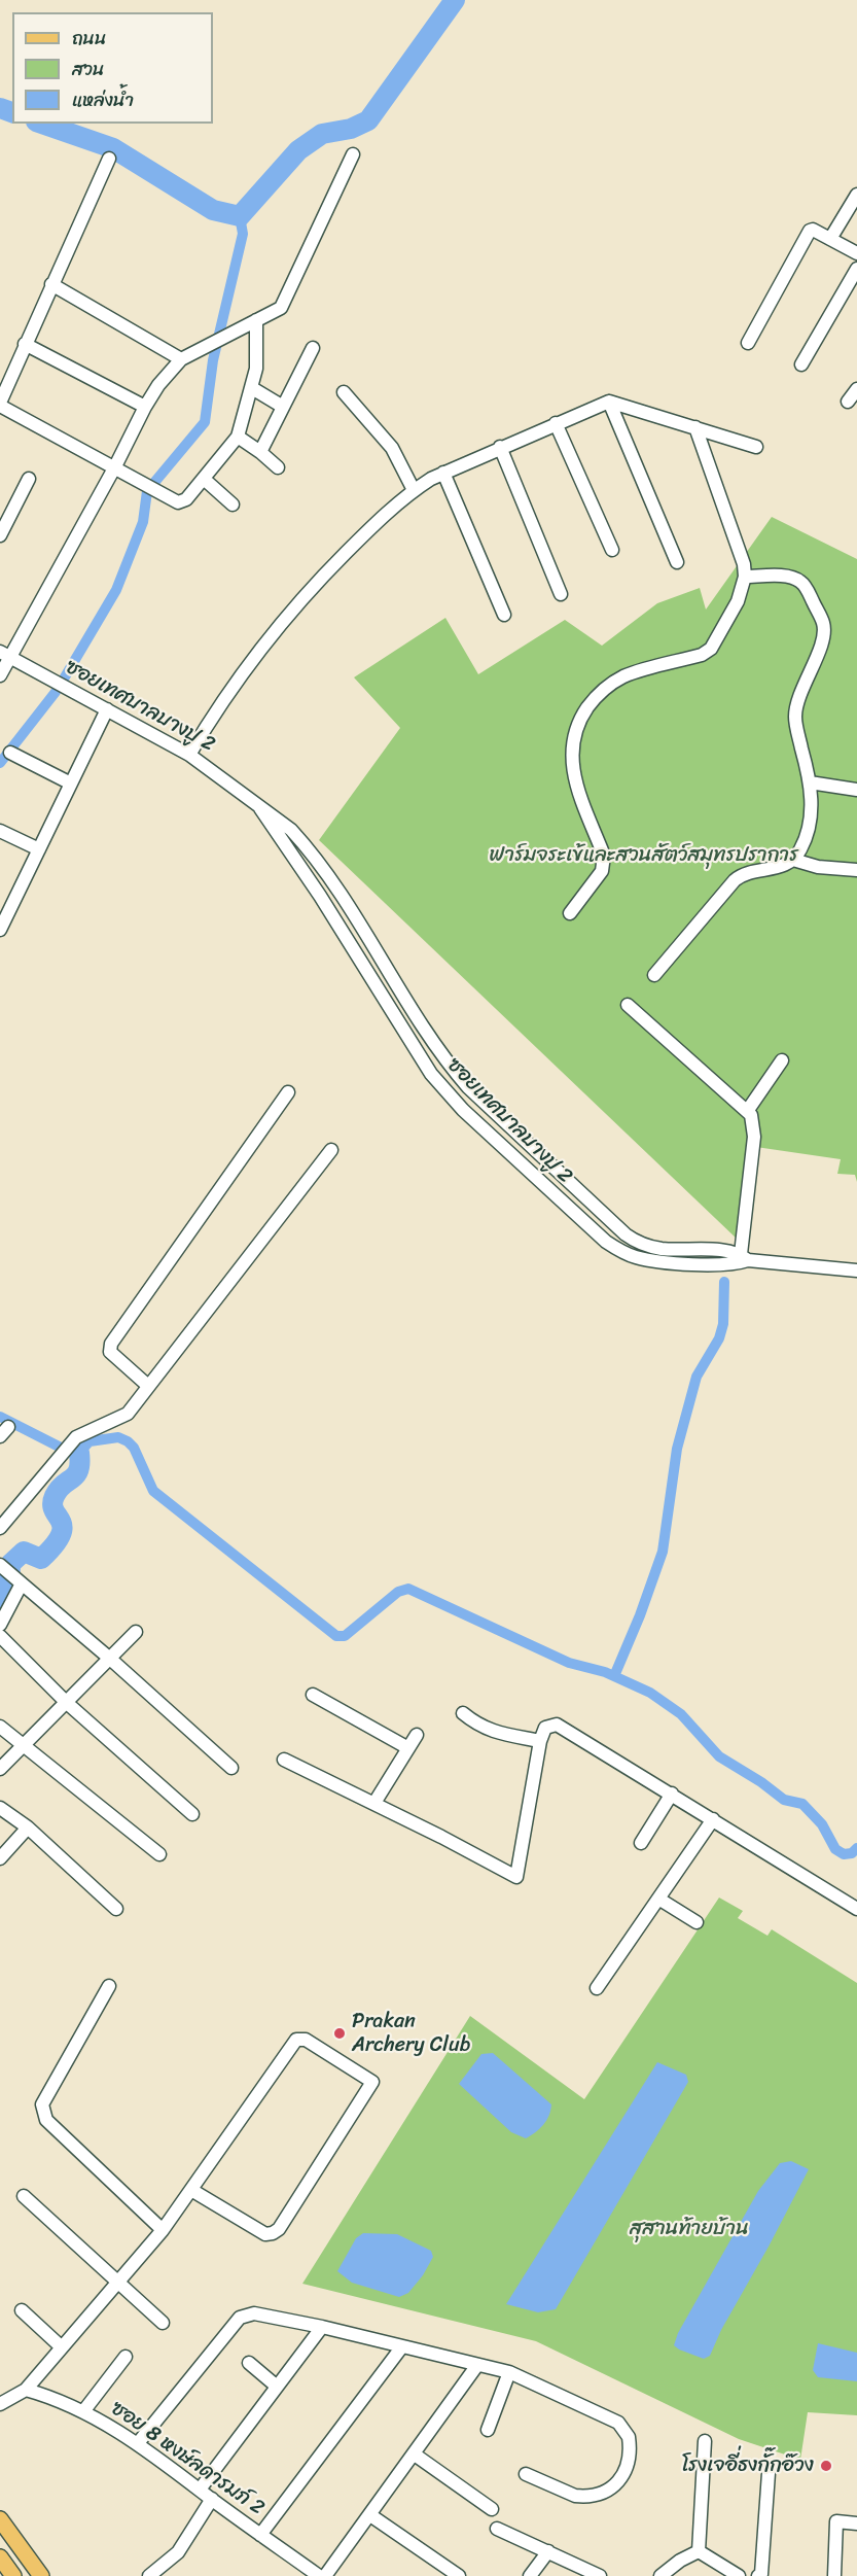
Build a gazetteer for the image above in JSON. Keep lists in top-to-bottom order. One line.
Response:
{"streets":{"street":["ซอยเทศบาลบางปู 2","ซอย 8 หงษ์ลดารมภ์ 2"]},"parks":["ฟาร์มจระเข้และสวนสัตว์สมุทรปราการ","สุสานท้ายบ้าน"],"places":["Prakan Archery Club","โรงเจอี่ธงกั๊กอ๊วง"],"legend":["ถนน","สวน","แหล่งน้ำ"]}
